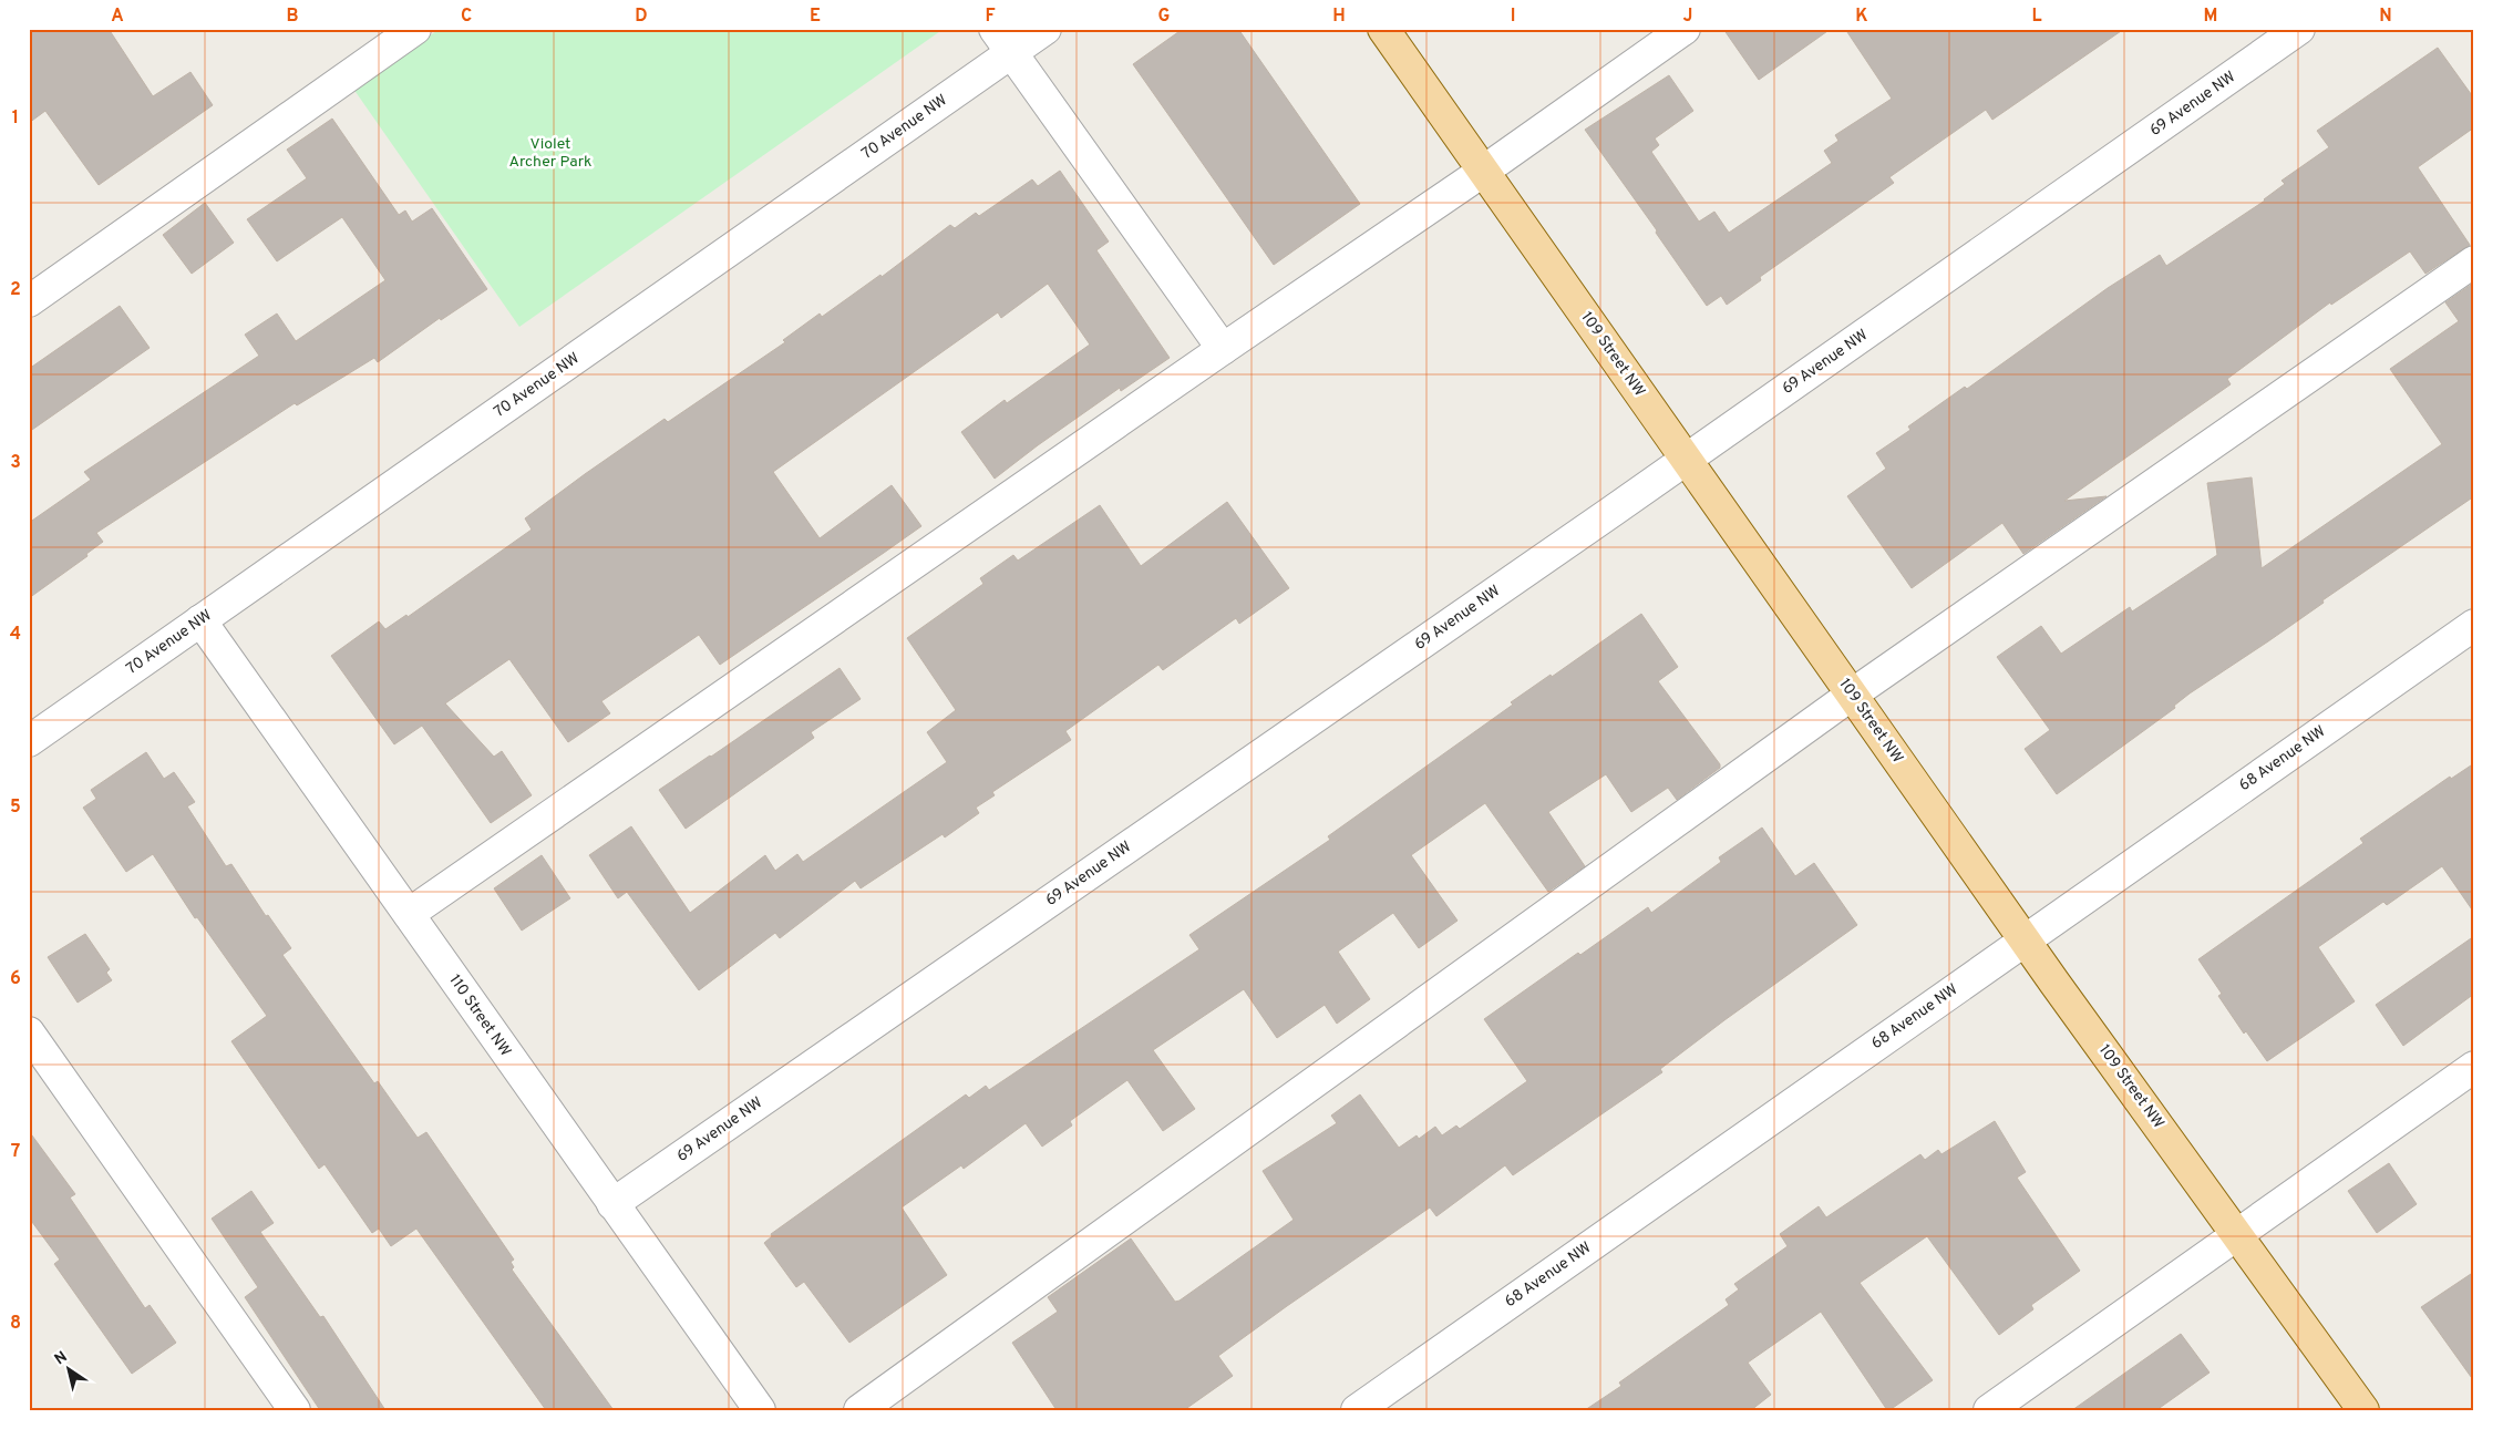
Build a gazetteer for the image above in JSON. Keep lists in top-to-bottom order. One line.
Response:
{"streets":{"main road":["109 Street NW"],"street":["69 Avenue NW","70 Avenue NW","68 Avenue NW","110 Street NW"]},"crossings":[["69 Avenue NW","109 Street NW"],["69 Avenue NW","110 Street NW"],["70 Avenue NW","110 Street NW"],["109 Street NW","68 Avenue NW"]],"parks":["Violet Archer Park"],"north":"top left","grid":{"columns":["A","B","C","D","E","F","G","H","I","J","K","L","M","N"],"rows":["1","2","3","4","5","6","7","8"]}}
